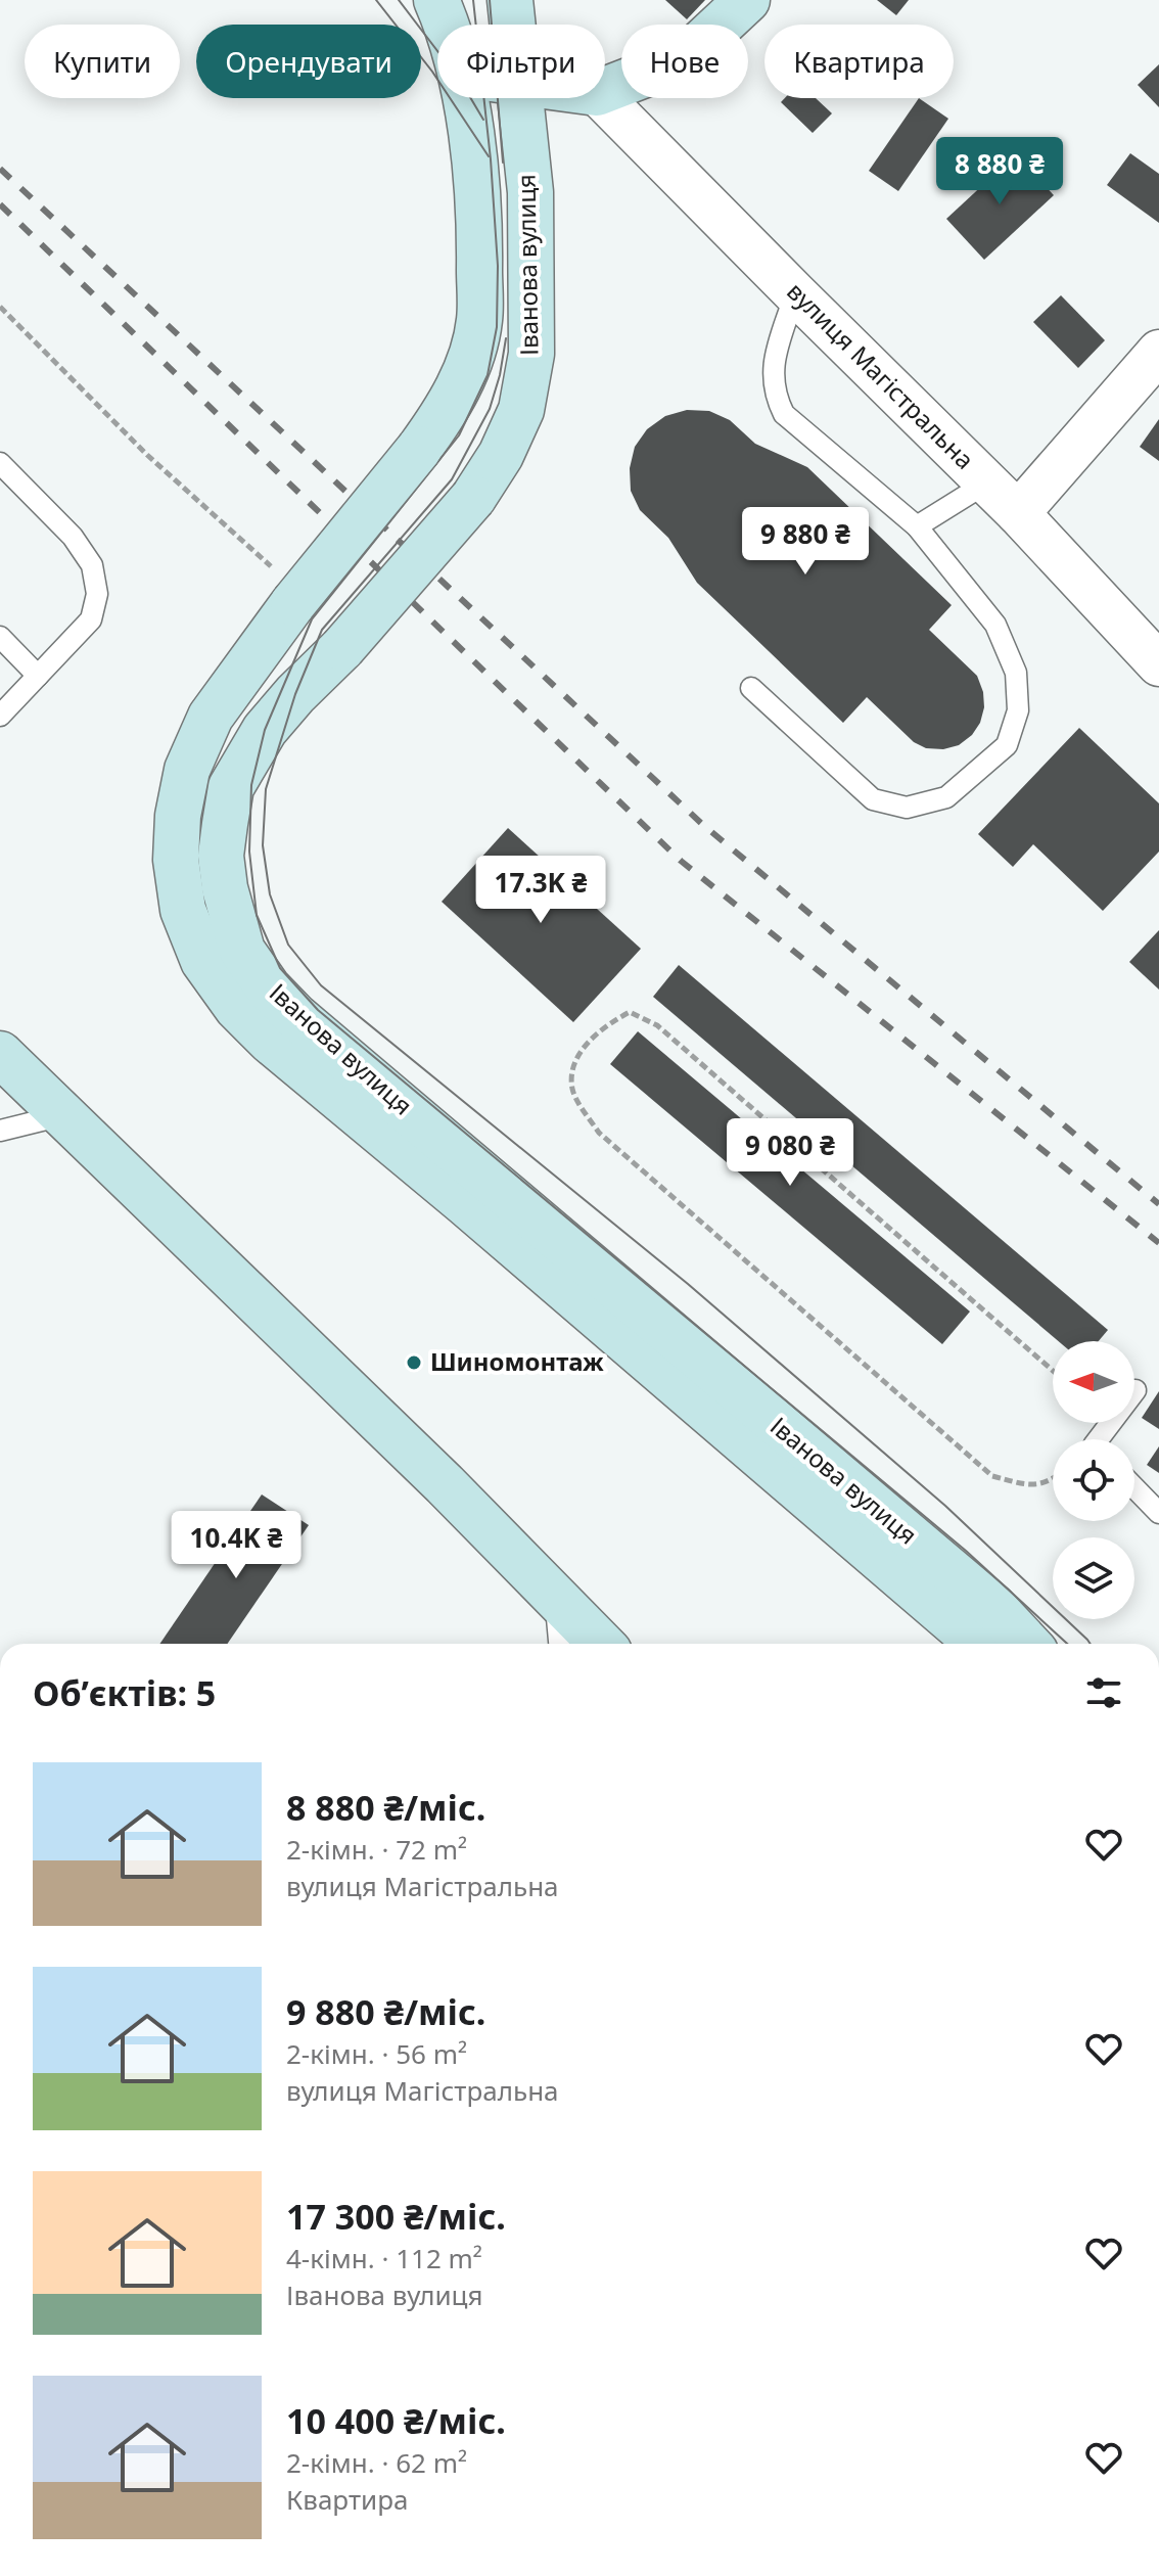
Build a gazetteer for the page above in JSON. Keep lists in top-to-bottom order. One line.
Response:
{"streets":{"main road":["Іванова вулиця"],"street":["вулиця Магістральна"]},"places":["Шиномонтаж"],"north":"left","page":{"chip":["Купити","Орендувати","Фільтри","Нове","Квартира"],"price":["8 880 ₴","9 880 ₴","17.3K ₴","9 080 ₴","10.4K ₴"],"heading":"Об’єктів: 5","list":[{"name":"8 880 ₴/міс.","note":"2-кімн. · 72 m² · вулиця Магістральна"},{"name":"9 880 ₴/міс.","note":"2-кімн. · 56 m² · вулиця Магістральна"},{"name":"17 300 ₴/міс.","note":"4-кімн. · 112 m² · Іванова вулиця"},{"name":"10 400 ₴/міс.","note":"2-кімн. · 62 m² · Квартира"}]}}
